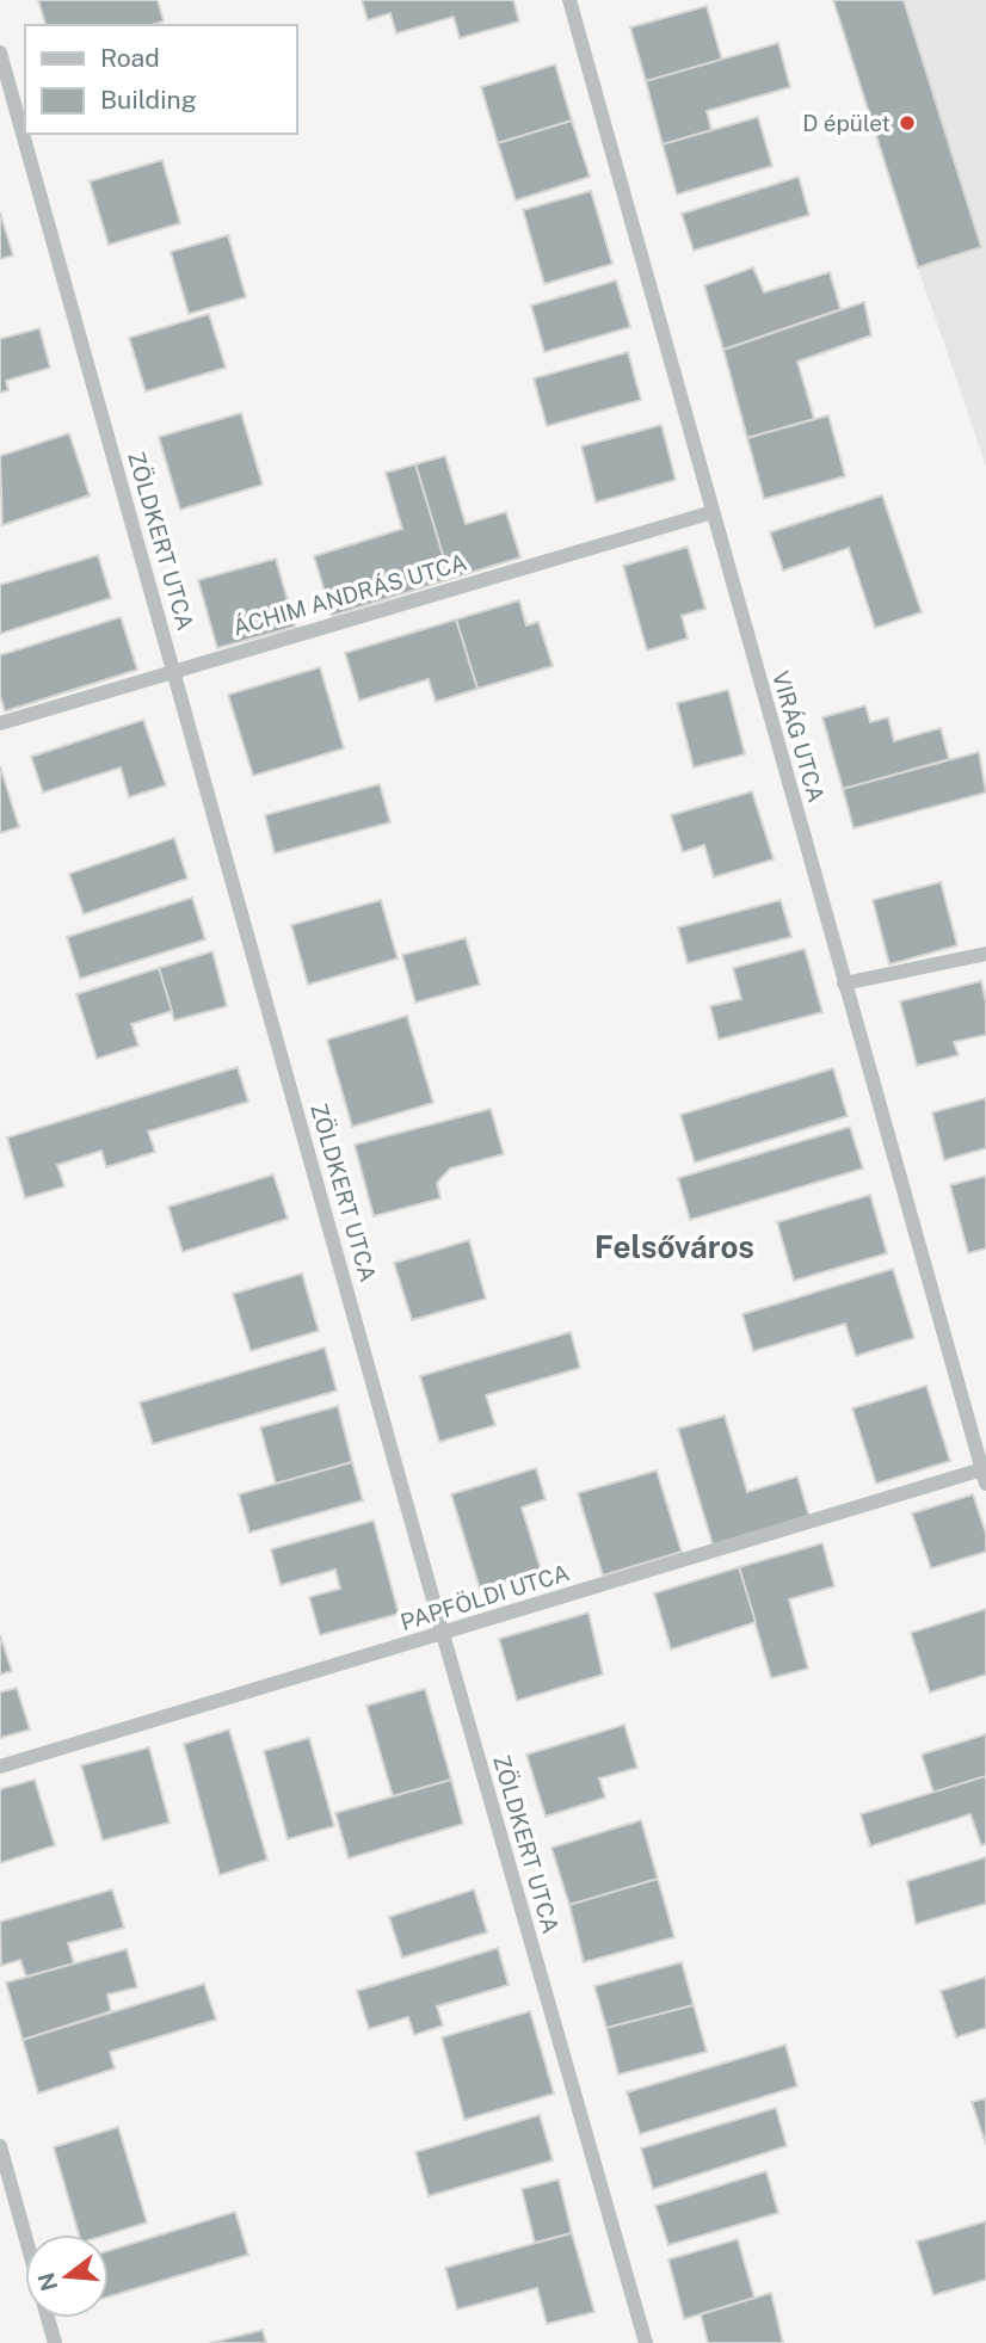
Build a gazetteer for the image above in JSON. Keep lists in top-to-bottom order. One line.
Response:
{"streets":{"street":["ZÖLDKERT UTCA","ÁCHIM ANDRÁS UTCA","VIRÁG UTCA","PAPFÖLDI UTCA"]},"crossings":[["ZÖLDKERT UTCA","ÁCHIM ANDRÁS UTCA"],["ZÖLDKERT UTCA","PAPFÖLDI UTCA"],["ÁCHIM ANDRÁS UTCA","VIRÁG UTCA"],["VIRÁG UTCA","PAPFÖLDI UTCA"]],"districts":["Felsőváros"],"places":["D épület"],"legend":["Road","Building"],"north":"left"}
